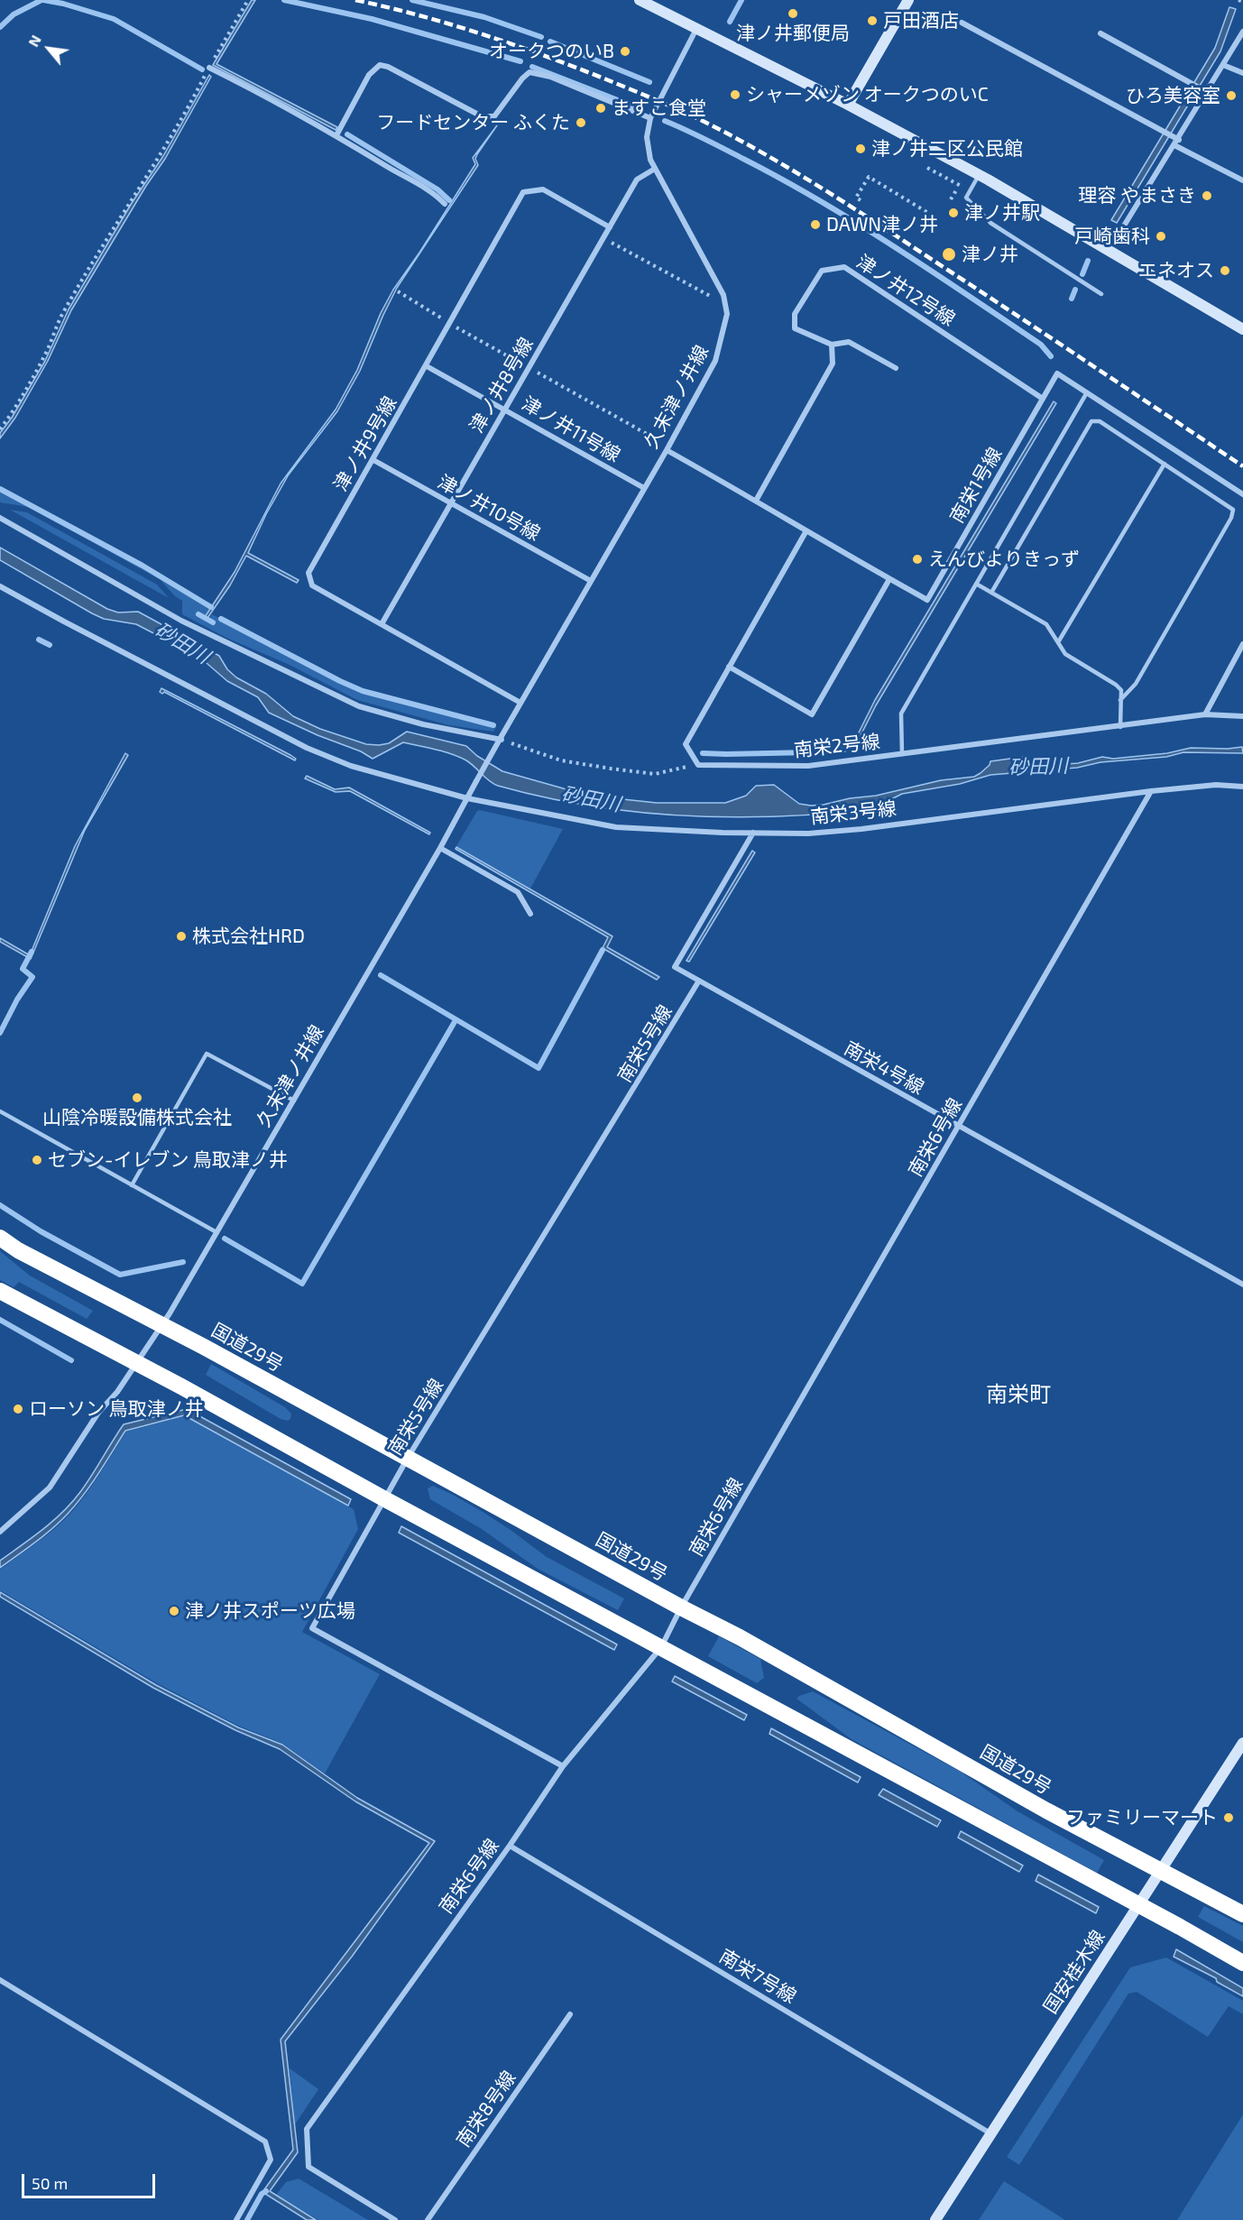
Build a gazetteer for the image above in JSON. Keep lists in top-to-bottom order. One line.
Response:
{"streets":{"highway":["国道29号"],"main road":["国安桂木線"],"street":["津ノ井12号線","津ノ井8号線","久末津ノ井線","津ノ井11号線","津ノ井9号線","南栄1号線","津ノ井10号線","南栄2号線","南栄3号線","南栄5号線","南栄4号線","南栄6号線","南栄7号線","南栄8号線"]},"crossings":[["津ノ井12号線","南栄1号線"],["津ノ井8号線","久末津ノ井線"],["津ノ井8号線","津ノ井11号線"],["津ノ井8号線","津ノ井9号線"],["津ノ井8号線","津ノ井10号線"],["久末津ノ井線","津ノ井11号線"],["久末津ノ井線","津ノ井9号線"],["久末津ノ井線","南栄1号線"],["久末津ノ井線","津ノ井10号線"],["久末津ノ井線","南栄3号線"],["久末津ノ井線","国道29号"],["津ノ井11号線","津ノ井9号線"],["津ノ井9号線","津ノ井10号線"],["南栄3号線","南栄4号線"],["南栄3号線","南栄6号線"],["南栄5号線","南栄4号線"],["南栄5号線","南栄6号線"],["南栄5号線","国道29号"],["南栄4号線","南栄6号線"],["南栄6号線","国道29号"],["南栄6号線","南栄7号線"],["国道29号","国安桂木線"],["国安桂木線","南栄7号線"]],"districts":["南栄町"],"water":["砂田川"],"places":["津ノ井郵便局","戸田酒店","オークつのいB","シャーメゾン オークつのいC","ひろ美容室","ますこ食堂","フードセンター ふくた","津ノ井二区公民館","理容 やまさき","津ノ井駅","DAWN津ノ井","戸崎歯科","津ノ井","エネオス","えんびよりきっず","株式会社HRD","山陰冷暖設備株式会社","セブン-イレブン 鳥取津ノ井","ローソン 鳥取津ノ井","津ノ井スポーツ広場","ファミリーマート"],"scale_bar":"50 m","north":"top left"}
